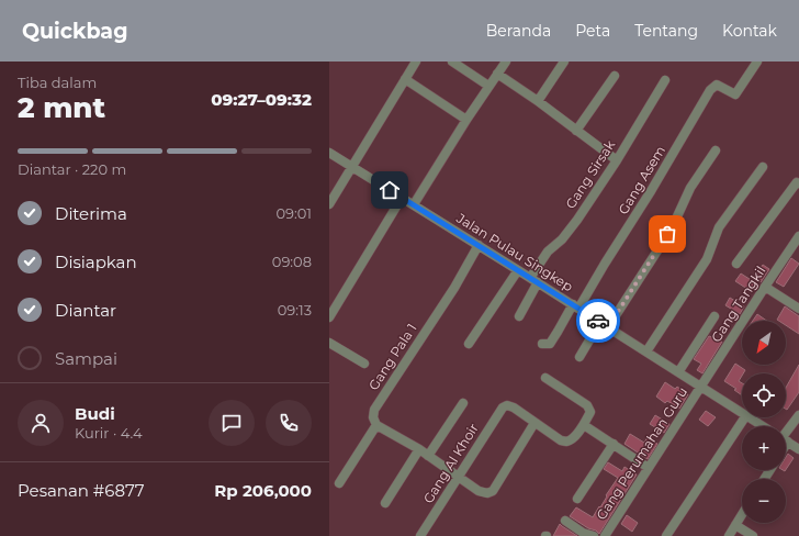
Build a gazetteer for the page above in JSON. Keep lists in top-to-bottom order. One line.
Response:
{"streets":{"street":["Gang Sirsak","Gang Asem","Jalan Pulau Singkep","Gang Tangkil","Gang Pala 1","Gang Perumahan Guru","Gang Al Khoir"]},"crossings":[["Gang Sirsak","Jalan Pulau Singkep"],["Gang Asem","Jalan Pulau Singkep"],["Jalan Pulau Singkep","Gang Tangkil"],["Jalan Pulau Singkep","Gang Pala 1"],["Jalan Pulau Singkep","Gang Perumahan Guru"],["Gang Tangkil","Gang Perumahan Guru"]],"north":"bottom left","page":{"header":"Quickbag","nav":["Beranda","Peta","Tentang","Kontak"],"heading":["2 mnt","Tiba dalam","09:27–09:32"],"panel":["Budi","Kurir · 4.4","Pesanan #6877","Rp 206,000"],"bar":"Diantar · 220 m","list":[["Diterima","09:01"],["Disiapkan","09:08"],["Diantar","09:13"],"Sampai"],"map_buttons":["+","−"]}}
